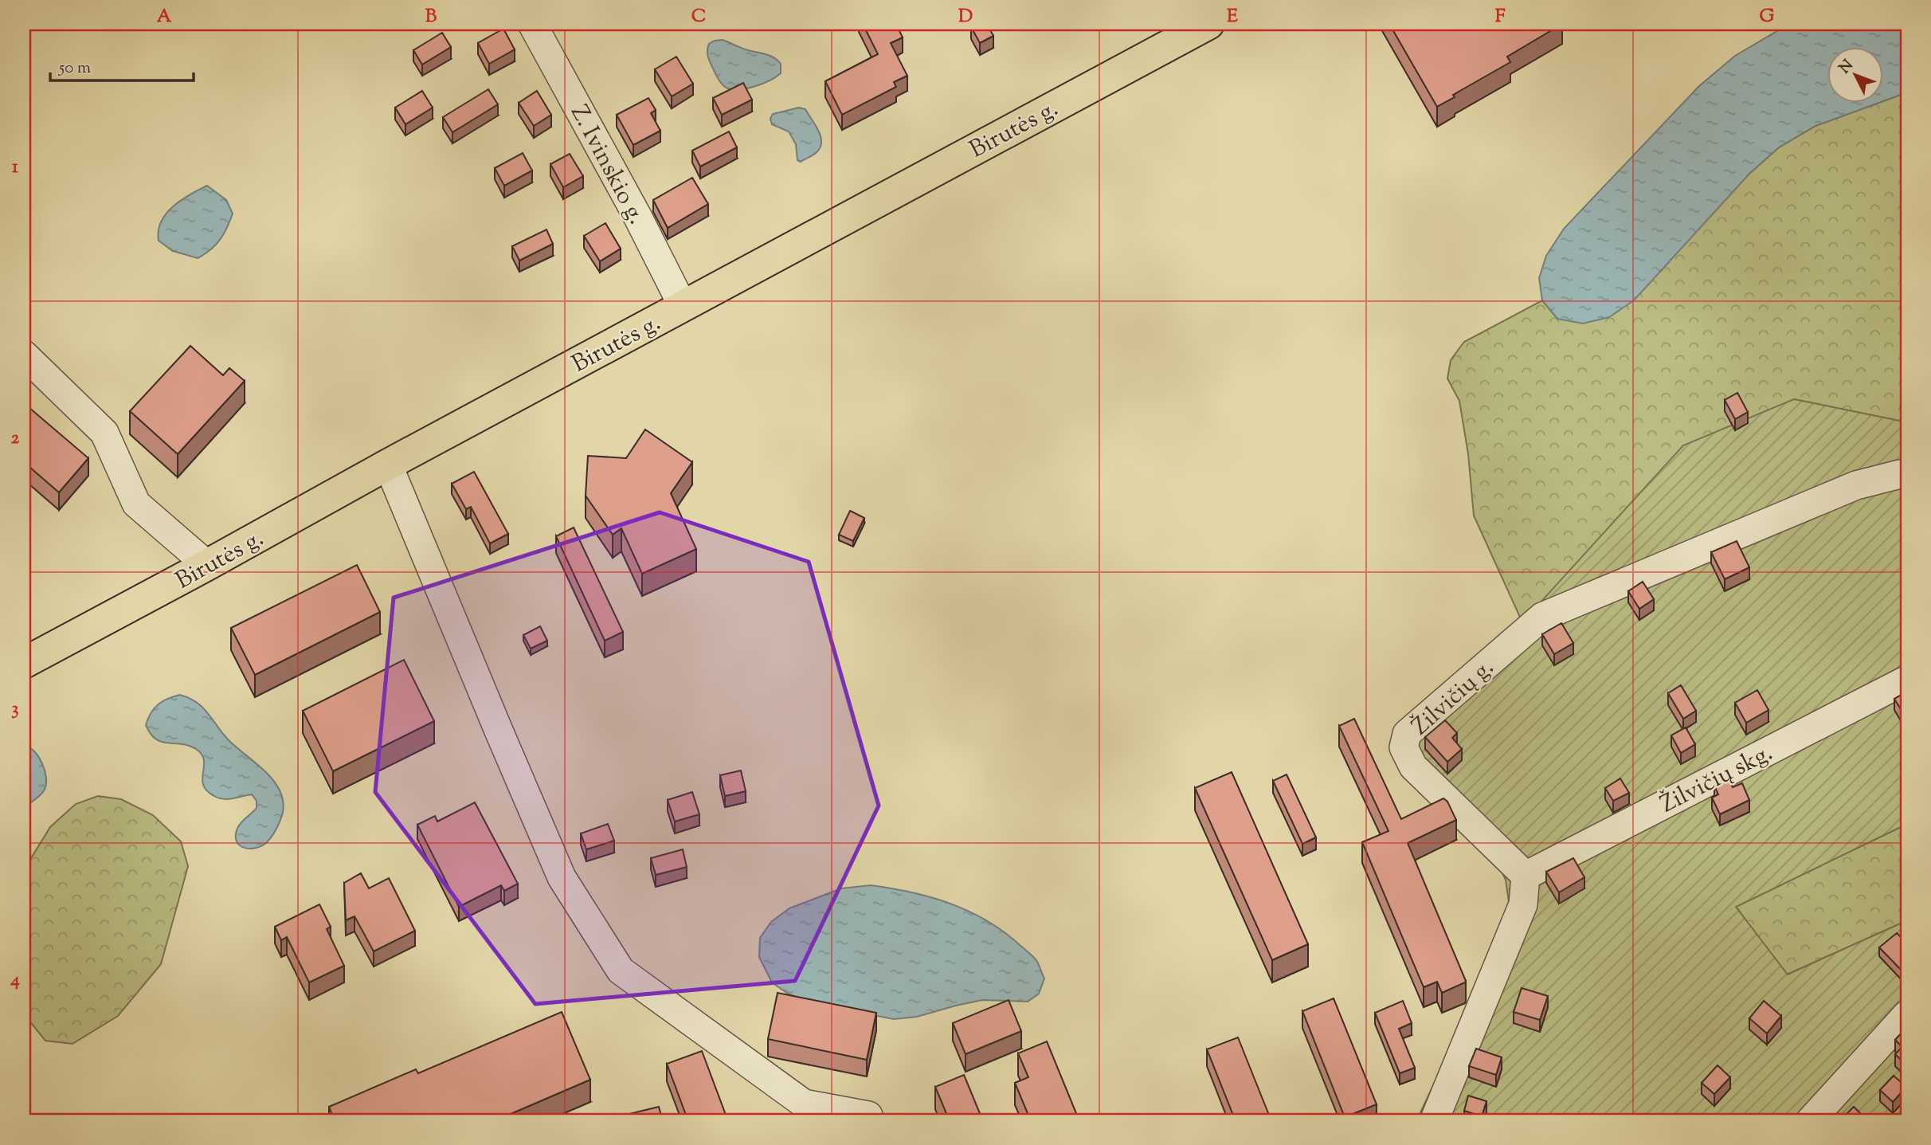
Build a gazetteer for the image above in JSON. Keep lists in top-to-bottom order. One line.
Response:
{"streets":{"main road":["Birutės g."],"street":["Z. Ivinskio g.","Žilvičių g.","Žilvičių skg."]},"crossings":[["Birutės g.","Z. Ivinskio g."],["Žilvičių g.","Žilvičių skg."]],"scale_bar":"50 m","north":"top left","grid":{"columns":["A","B","C","D","E","F","G"],"rows":["1","2","3","4"]}}
